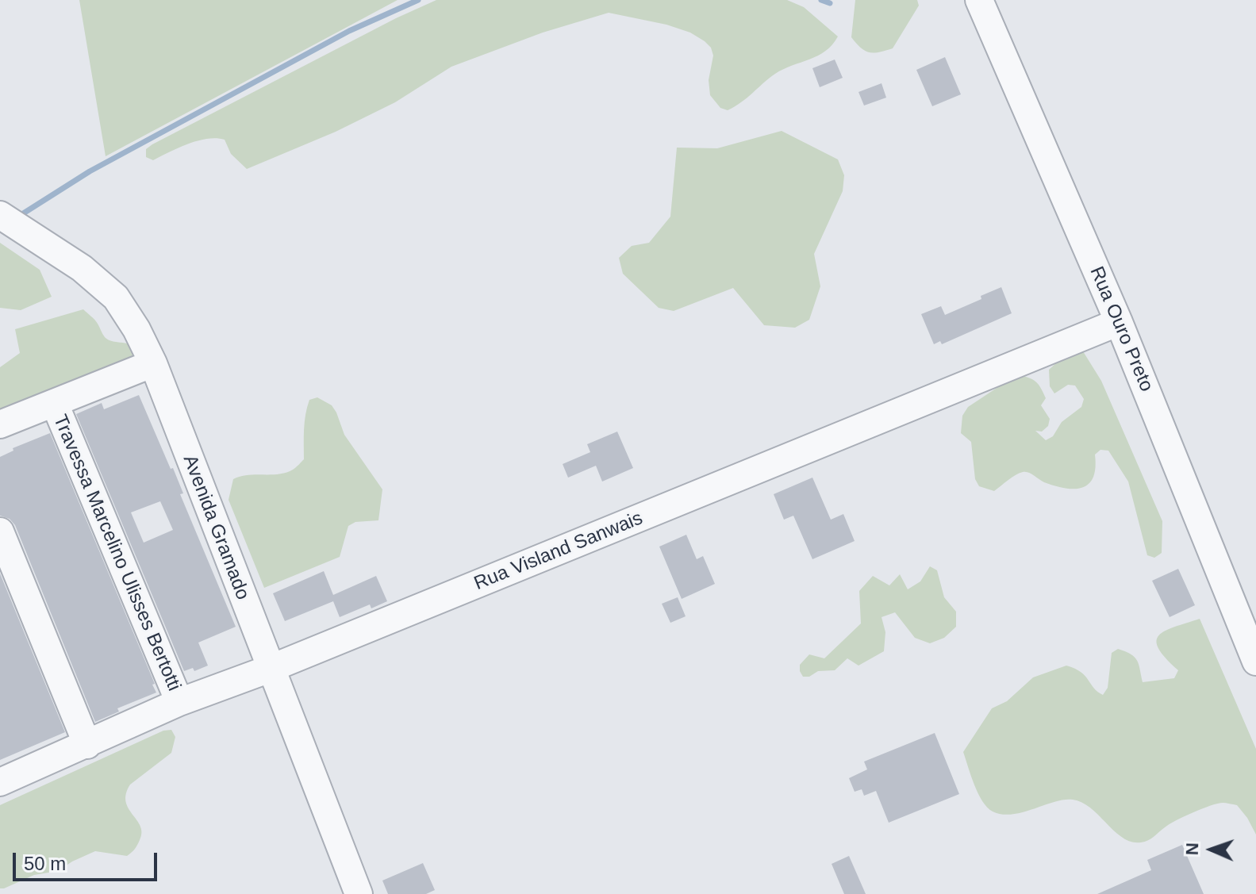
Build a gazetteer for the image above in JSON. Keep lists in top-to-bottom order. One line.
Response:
{"streets":{"street":["Rua Ouro Preto","Avenida Gramado","Rua Visland Sanwais","Travessa Marcelino Ulisses Bertotti"]},"crossings":[["Rua Ouro Preto","Rua Visland Sanwais"],["Avenida Gramado","Rua Visland Sanwais"],["Rua Visland Sanwais","Travessa Marcelino Ulisses Bertotti"]],"scale_bar":"50 m","north":"left"}
